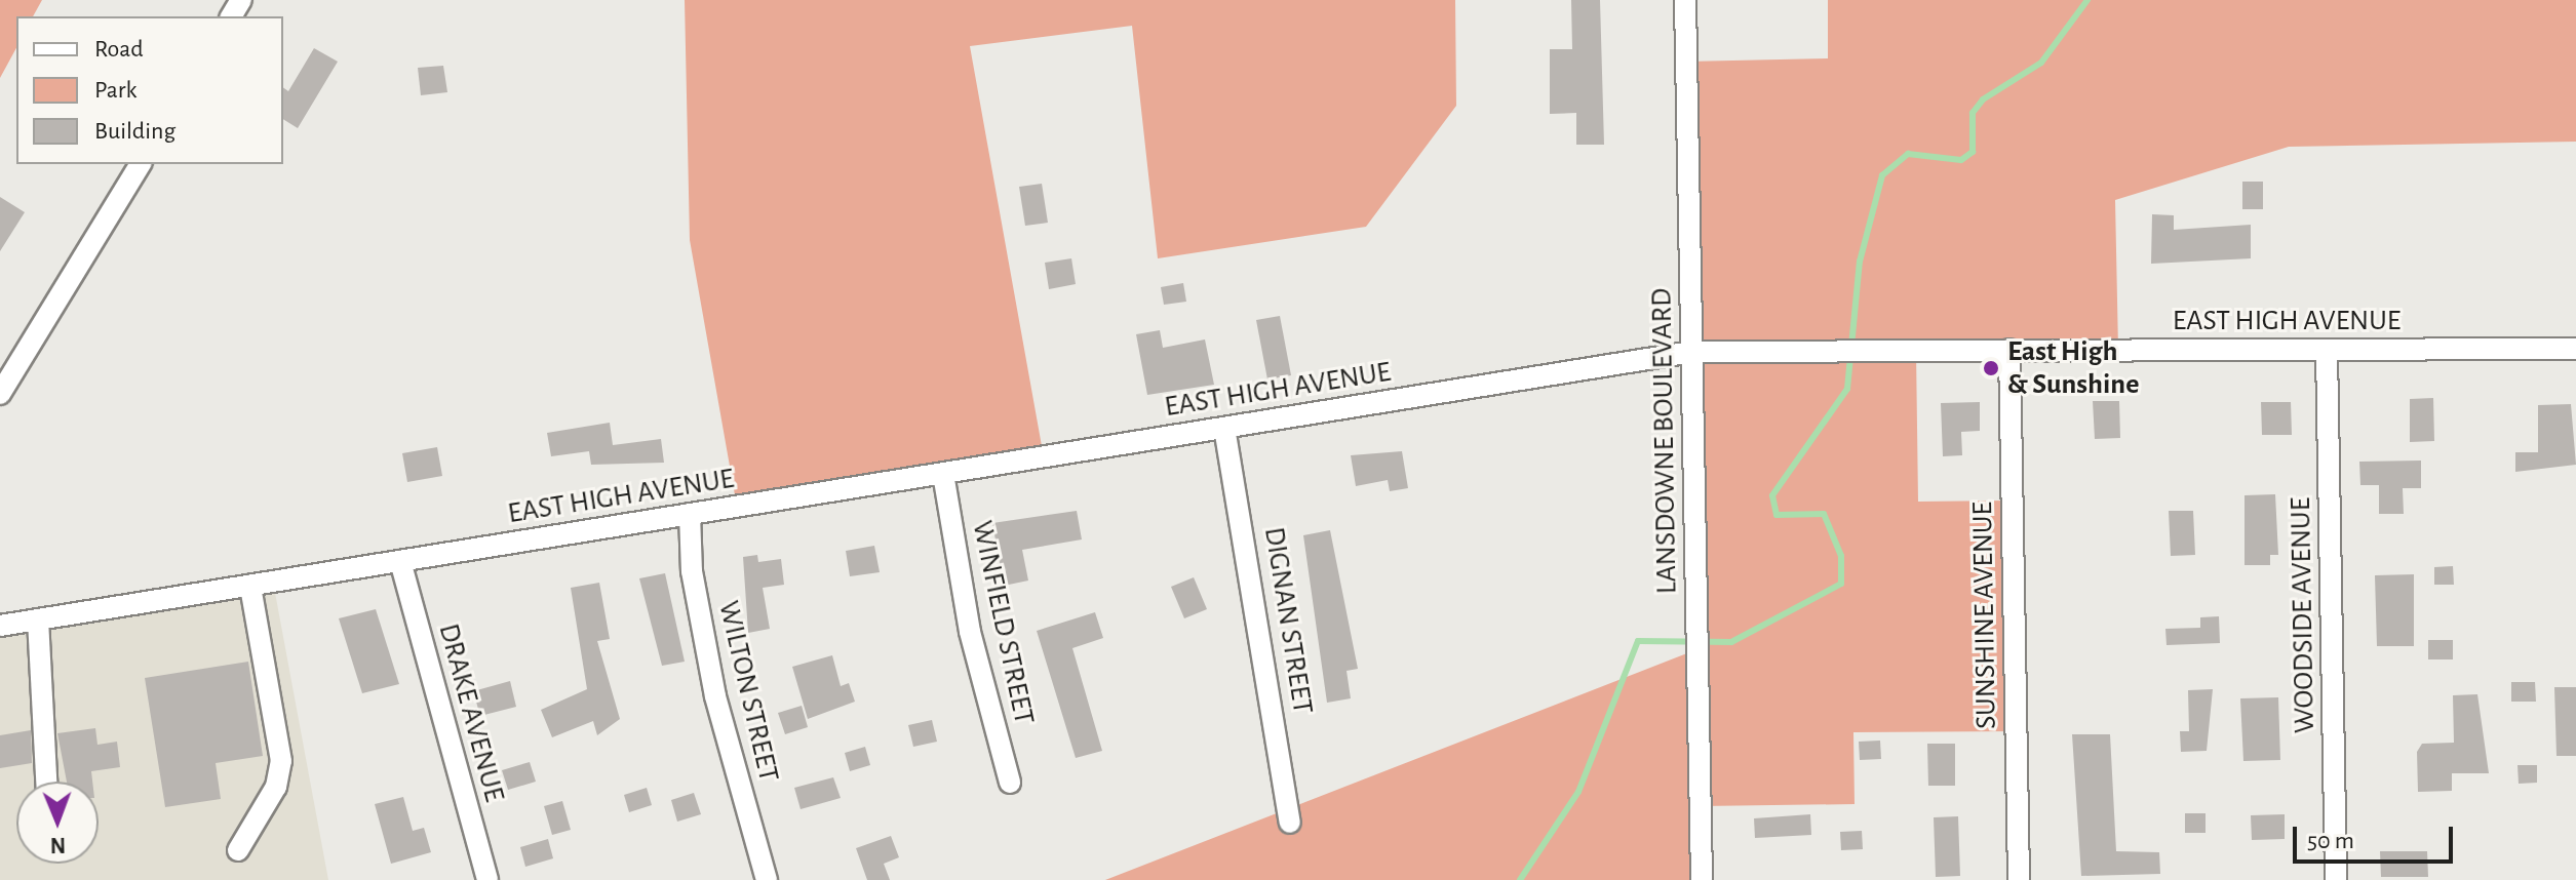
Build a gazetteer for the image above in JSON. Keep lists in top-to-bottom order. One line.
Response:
{"streets":{"street":["EAST HIGH AVENUE","LANSDOWNE BOULEVARD","SUNSHINE AVENUE","WOODSIDE AVENUE","DIGNAN STREET","WINFIELD STREET","WILTON STREET","DRAKE AVENUE"]},"crossings":[["EAST HIGH AVENUE","LANSDOWNE BOULEVARD"],["EAST HIGH AVENUE","SUNSHINE AVENUE"],["EAST HIGH AVENUE","WOODSIDE AVENUE"],["EAST HIGH AVENUE","DIGNAN STREET"],["EAST HIGH AVENUE","WINFIELD STREET"],["EAST HIGH AVENUE","WILTON STREET"],["EAST HIGH AVENUE","DRAKE AVENUE"]],"places":["East High & Sunshine"],"legend":["Road","Park","Building"],"scale_bar":"50 m","north":"bottom"}
